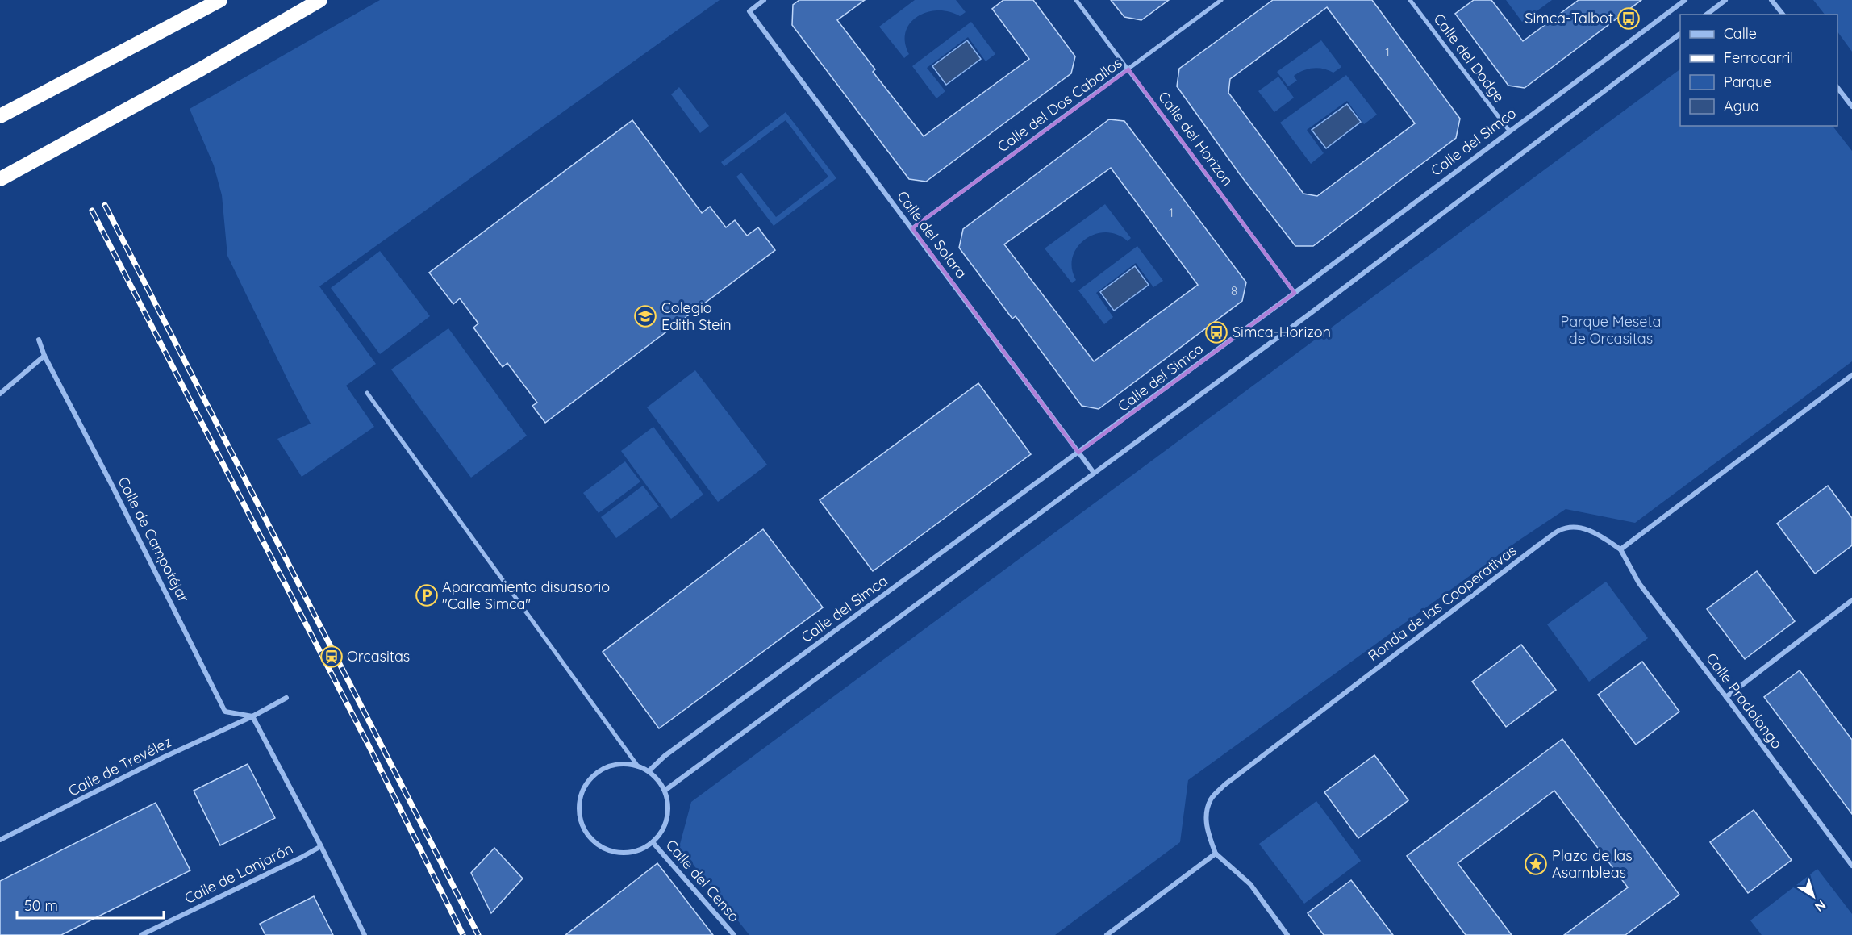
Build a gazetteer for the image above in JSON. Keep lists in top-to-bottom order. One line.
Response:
{"streets":{"street":["Calle del Dodge","Calle del Dos Caballos","Calle del Horizon","Calle del Simca","Calle del Solara","Calle de Campotéjar","Ronda de las Cooperativas","Calle Pradolongo","Calle de Trevélez","Calle de Lanjarón","Calle del Censo"]},"crossings":[["Calle del Dodge","Calle del Simca"],["Calle del Dos Caballos","Calle del Horizon"],["Calle del Dos Caballos","Calle del Solara"],["Calle del Horizon","Calle del Simca"],["Calle del Simca","Calle del Solara"],["Calle del Simca","Calle del Censo"],["Calle de Campotéjar","Calle de Trevélez"],["Ronda de las Cooperativas","Calle Pradolongo"]],"parks":["Parque Meseta de Orcasitas"],"places":{"bus stop":["Simca-Talbot","Simca-Horizon"],"school or university":["Colegio Edith Stein"],"parking":["Aparcamiento disuasorio \"Calle Simca\""],"station":["Orcasitas"],"place":["Plaza de las Asambleas"]},"house_numbers":["1","1","8"],"legend":["Calle","Ferrocarril","Parque","Agua"],"scale_bar":"50 m","north":"bottom right"}
